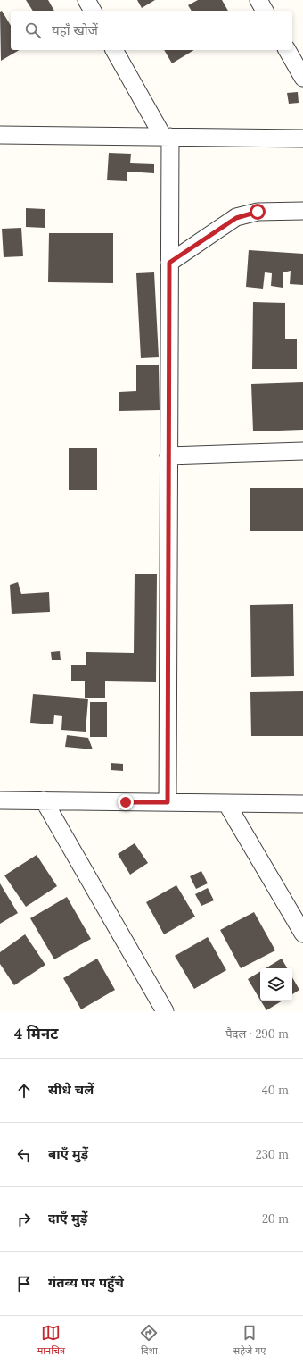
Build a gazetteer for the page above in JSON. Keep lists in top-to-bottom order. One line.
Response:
{"page":{"search":"यहाँ खोजें","heading":["4 मिनट","पैदल · 290 m"],"list":[["सीधे चलें","40 m"],["बाएँ मुड़ें","230 m"],["दाएँ मुड़ें","20 m"],"गंतव्य पर पहुँचे"],"nav":["मानचित्र","दिशा","सहेजे गए"]}}
